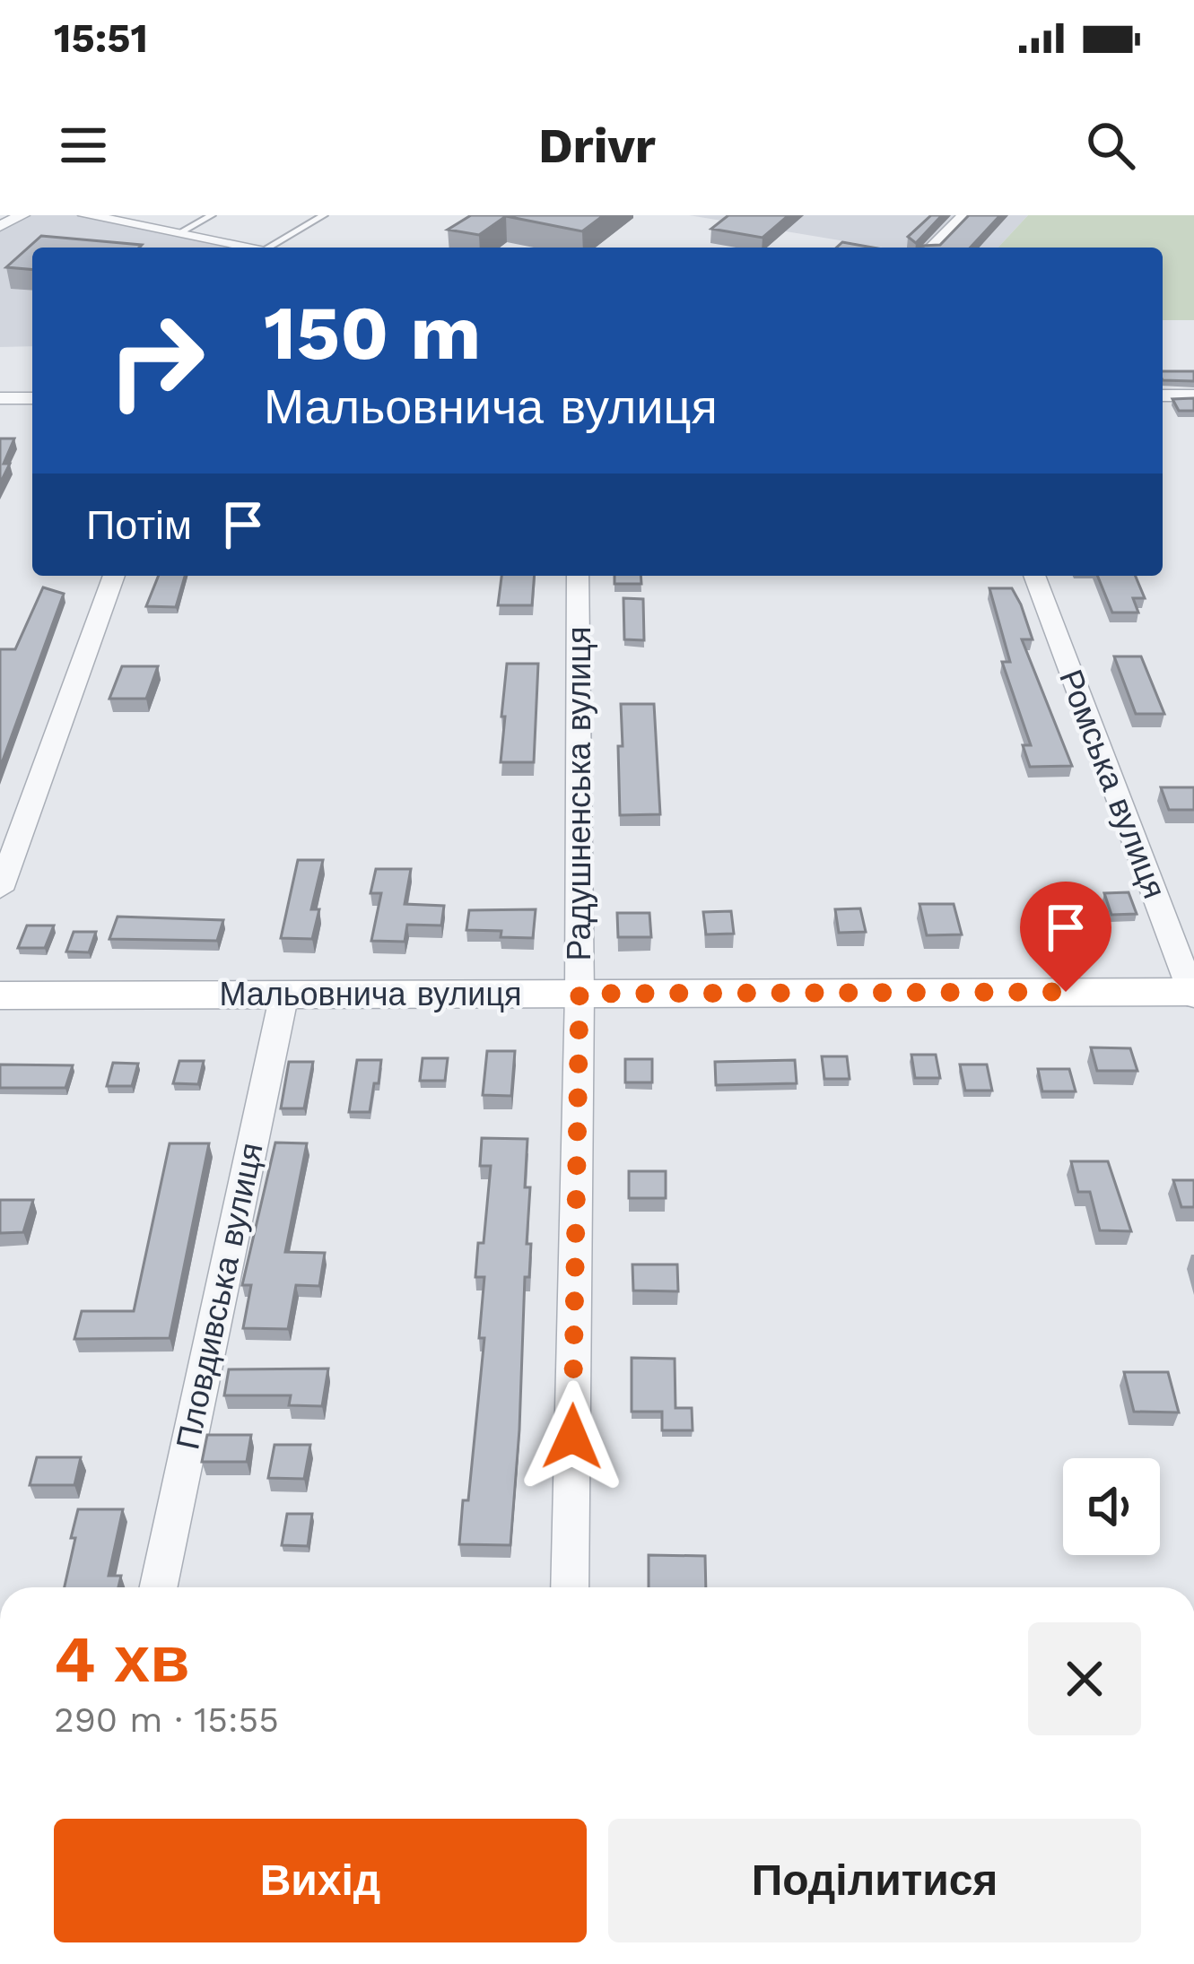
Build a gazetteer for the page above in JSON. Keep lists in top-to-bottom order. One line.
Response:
{"streets":{"street":["Ромська вулиця","Радушненська вулиця","Мальовнича вулиця","Пловдивська вулиця"]},"crossings":[["Ромська вулиця","Мальовнича вулиця"],["Радушненська вулиця","Мальовнича вулиця"],["Мальовнича вулиця","Пловдивська вулиця"]],"page":{"status":"15:51","header":"Drivr","turn":["150 m","Мальовнича вулиця"],"then":"Потім","heading":["4 хв","290 m · 15:55"],"buttons":["Вихід","Поділитися"]}}
